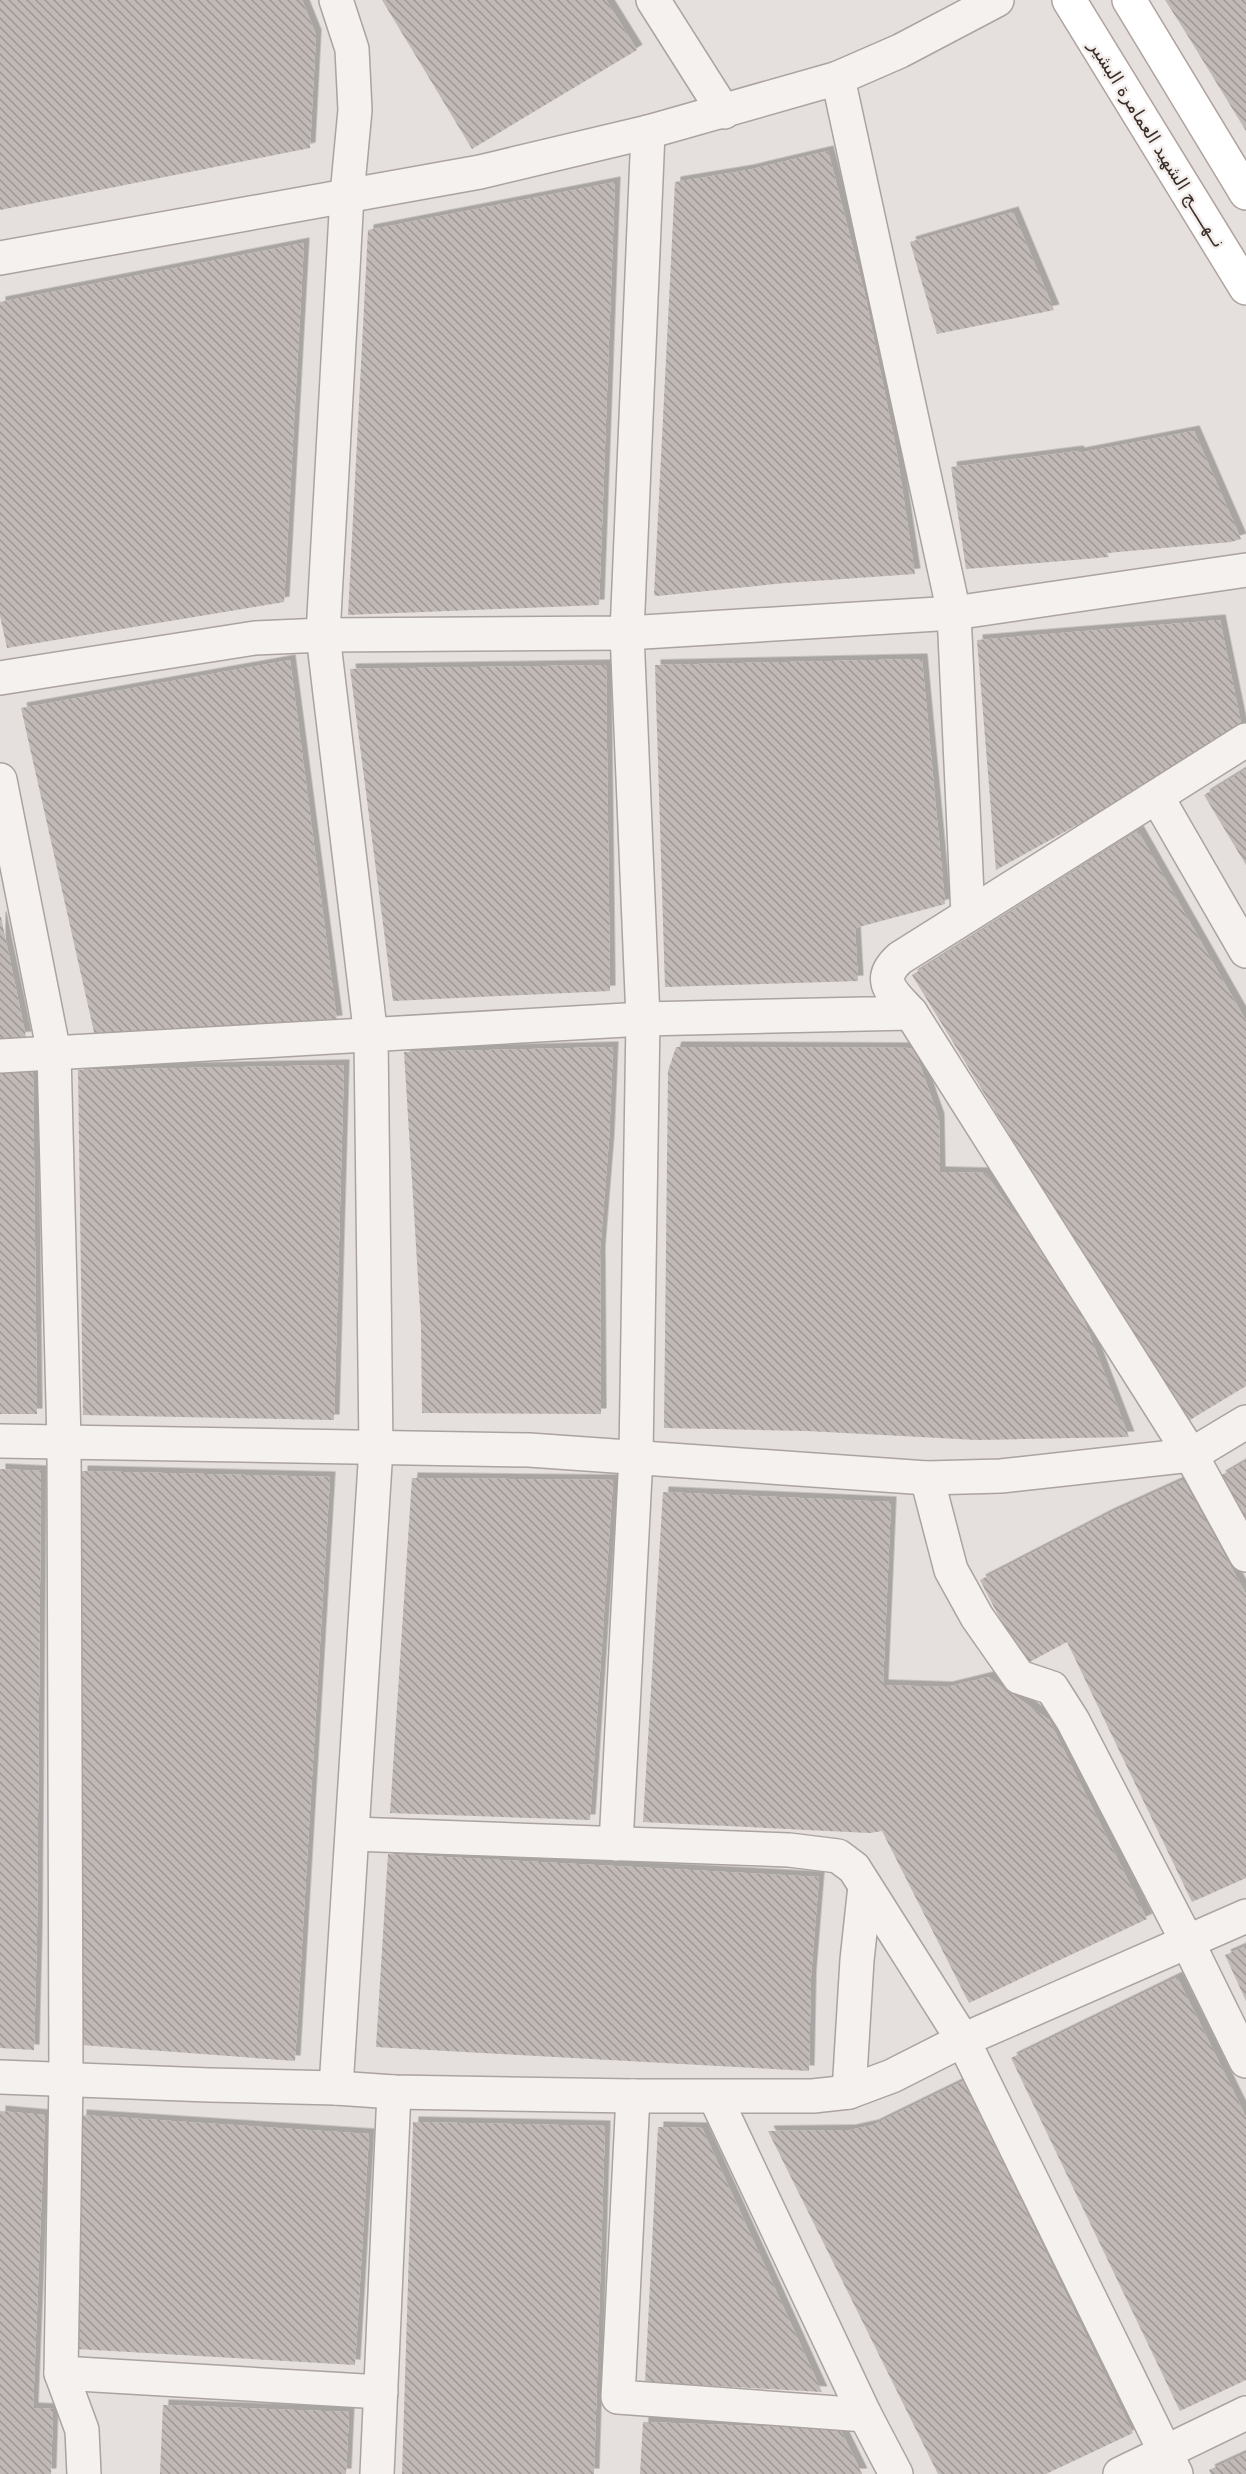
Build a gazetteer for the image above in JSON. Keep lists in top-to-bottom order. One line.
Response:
{"streets":{"main road":["نــهـــــج الشهيد العمامرة البشير"]}}
